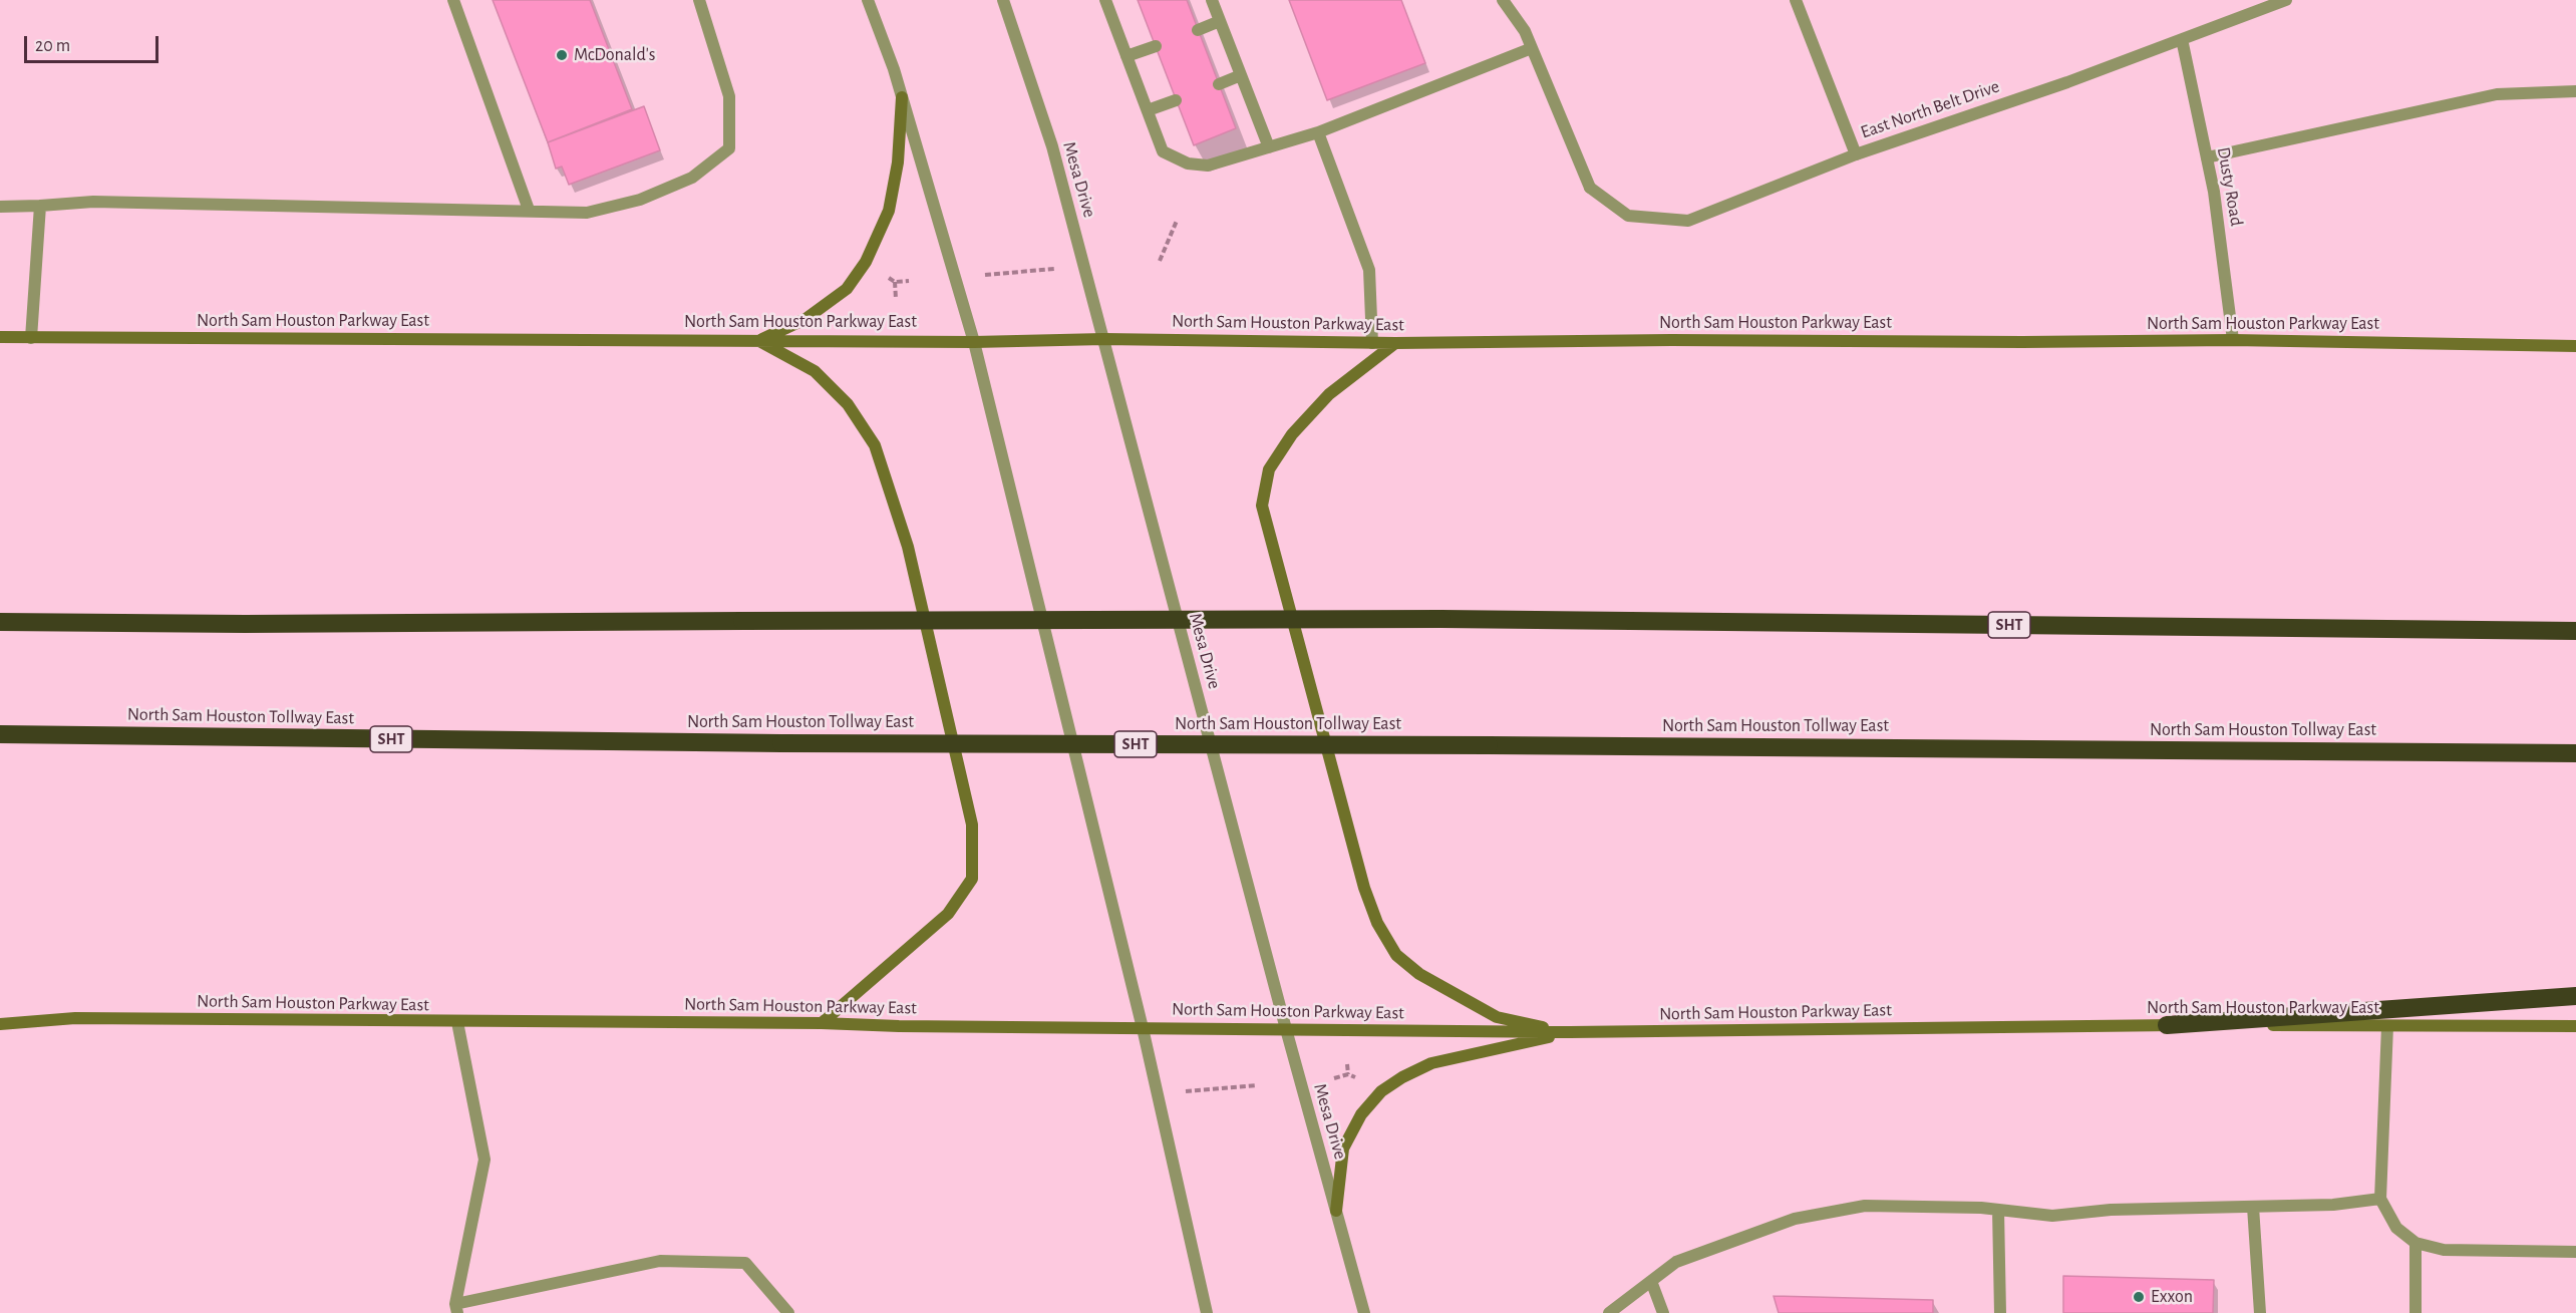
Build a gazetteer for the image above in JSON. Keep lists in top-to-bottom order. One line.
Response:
{"streets":{"highway":["SHT","North Sam Houston Tollway East"],"main road":["North Sam Houston Parkway East"],"street":["East North Belt Drive","Mesa Drive","Dusty Road"]},"crossings":[["East North Belt Drive","Dusty Road"],["Mesa Drive","North Sam Houston Parkway East"],["Dusty Road","North Sam Houston Parkway East"]],"places":["McDonald's","Exxon"],"scale_bar":"20 m"}
